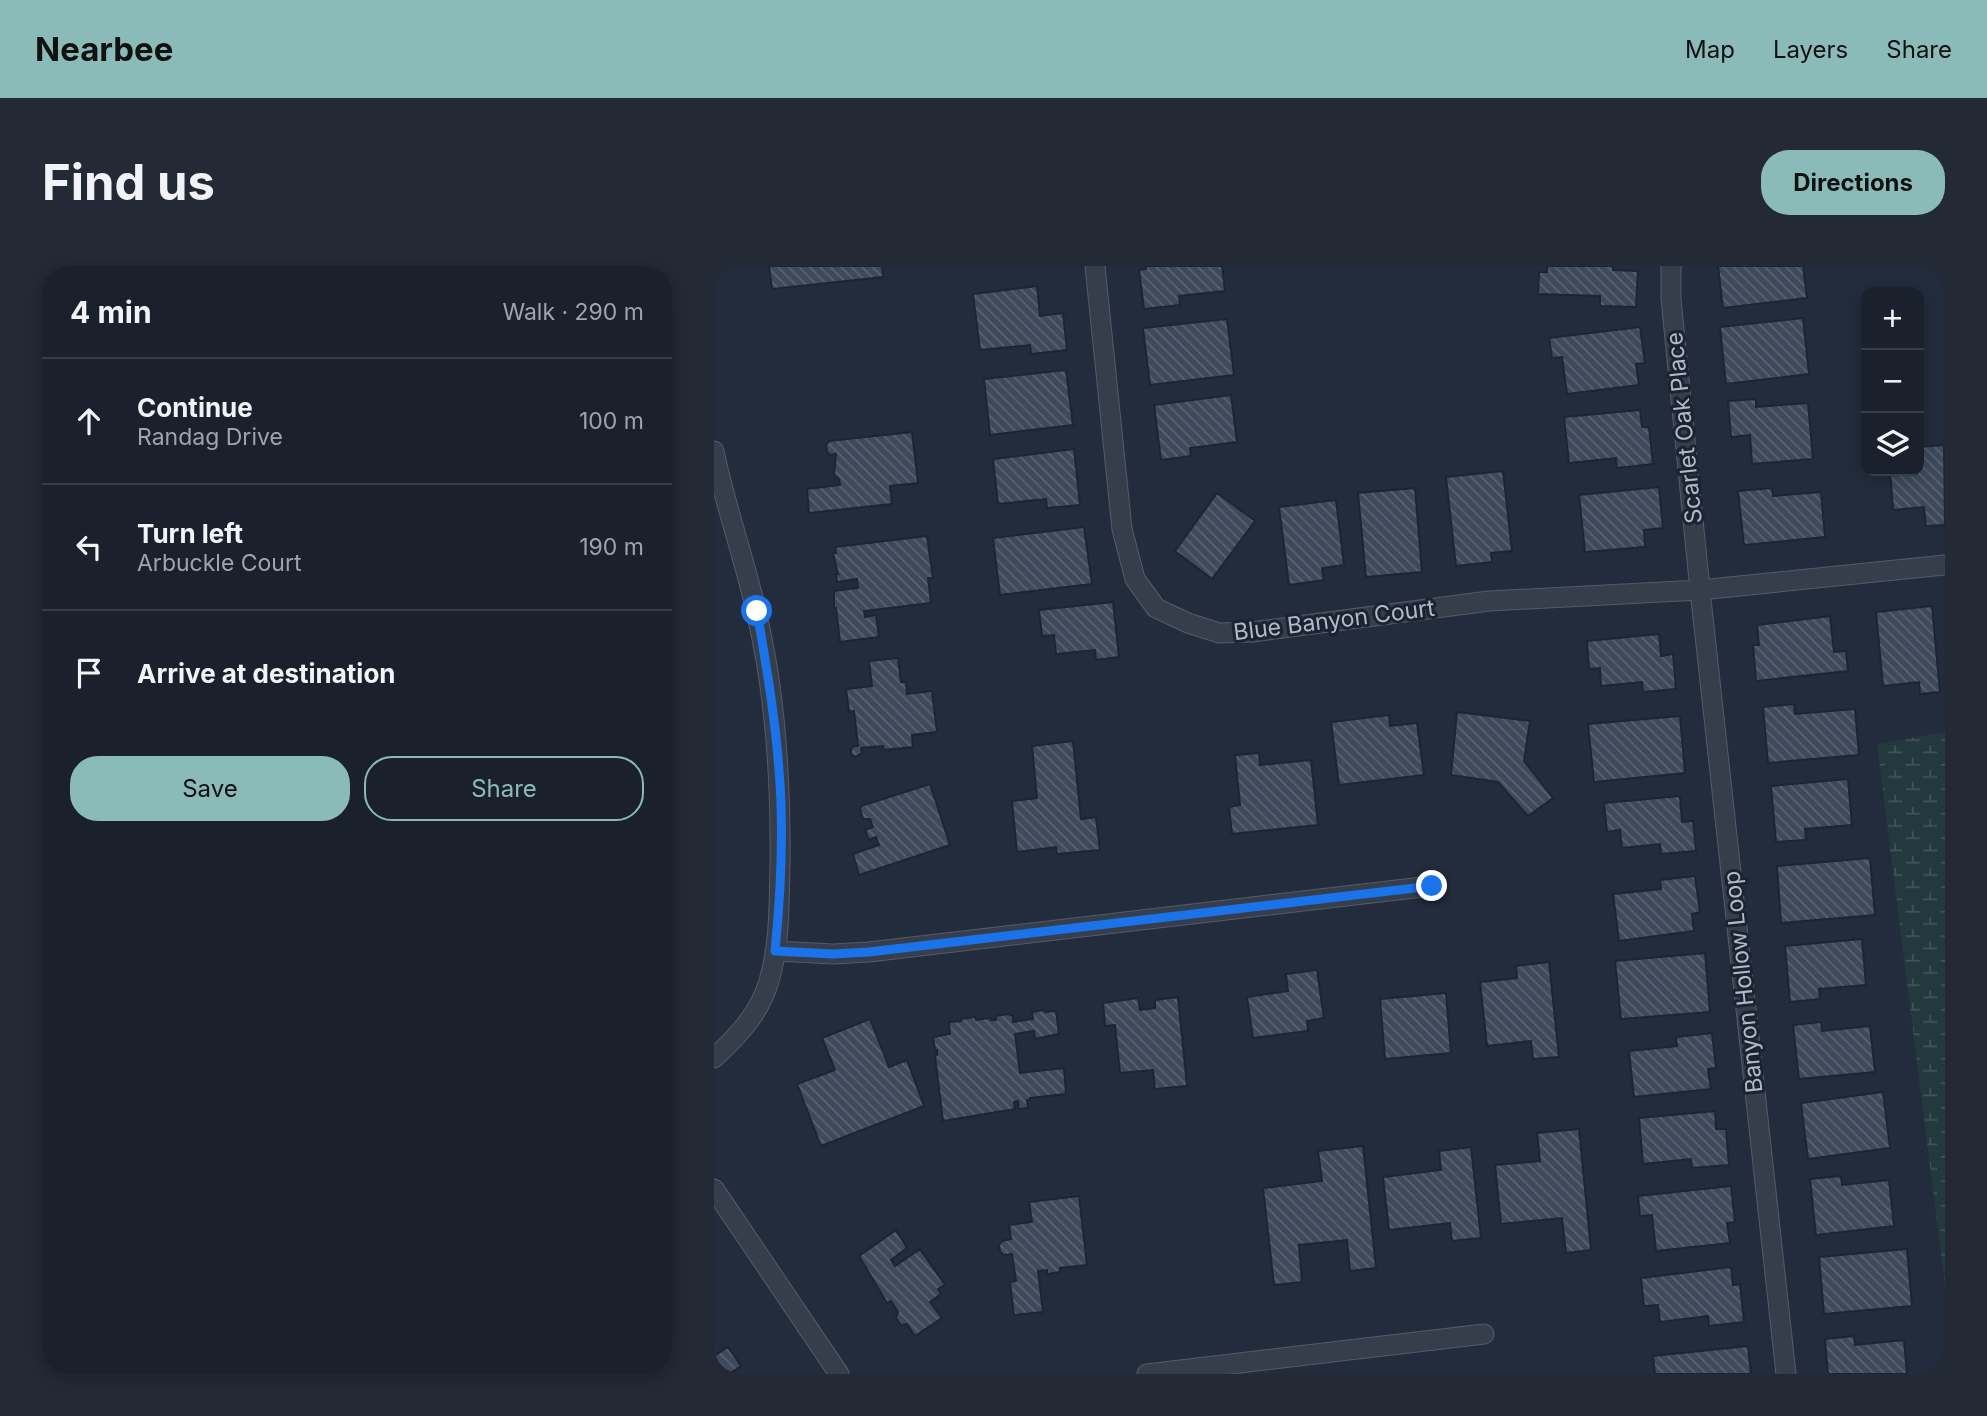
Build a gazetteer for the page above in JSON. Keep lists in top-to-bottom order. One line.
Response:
{"streets":{"street":["Scarlet Oak Place","Blue Banyon Court","Banyon Hollow Loop"]},"crossings":[["Scarlet Oak Place","Blue Banyon Court"],["Scarlet Oak Place","Banyon Hollow Loop"],["Blue Banyon Court","Banyon Hollow Loop"]],"page":{"header":"Nearbee","nav":["Map","Layers","Share"],"buttons":["Directions",["Save","Share"]],"title":"Find us","heading":["4 min","Walk · 290 m"],"map_buttons":["+","−"],"list":[["Continue","Randag Drive","100 m"],["Turn left","Arbuckle Court","190 m"],"Arrive at destination"]}}
